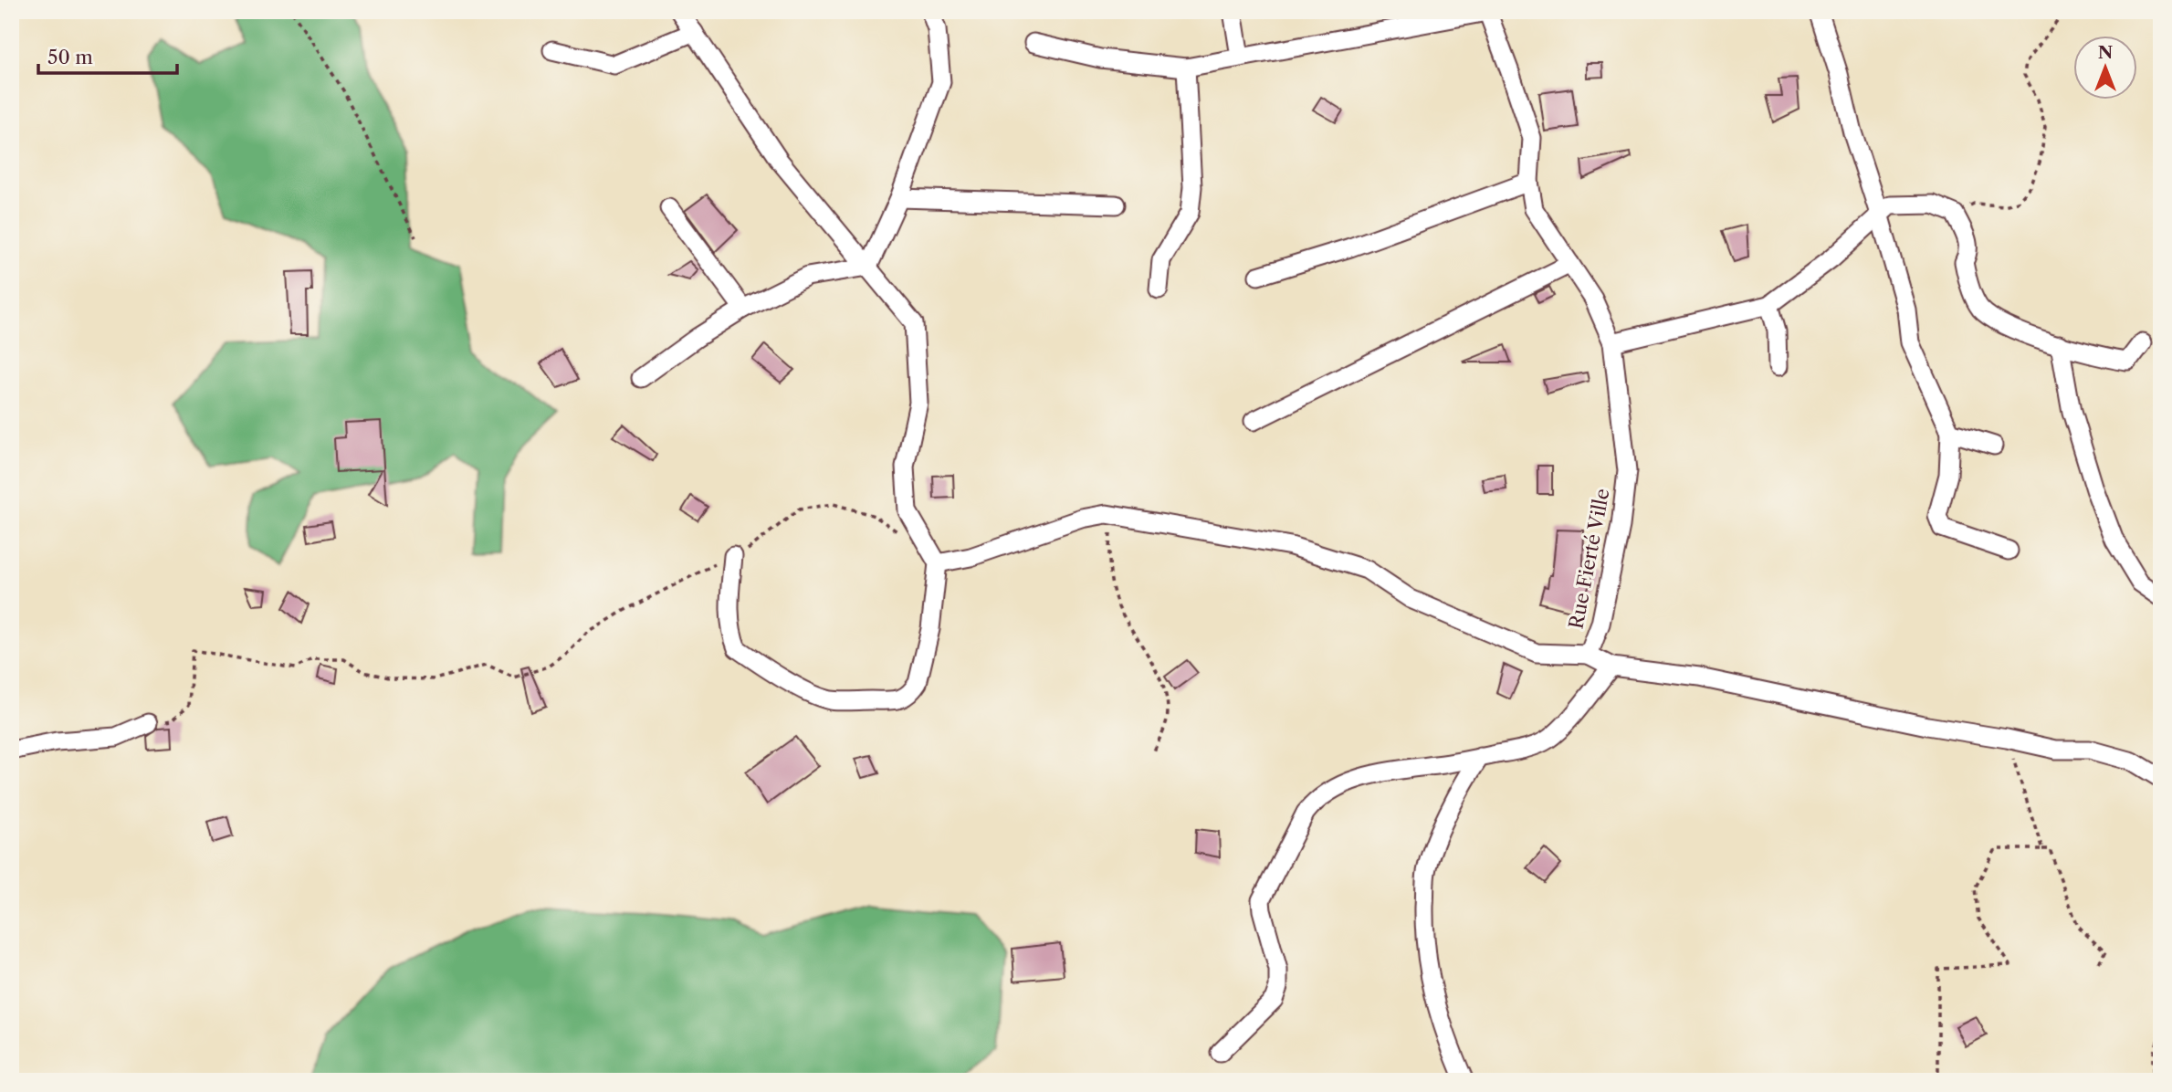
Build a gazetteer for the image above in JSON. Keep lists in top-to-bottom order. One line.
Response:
{"streets":{"street":["Rue Fierté Ville"]},"scale_bar":"50 m","north":"top"}
